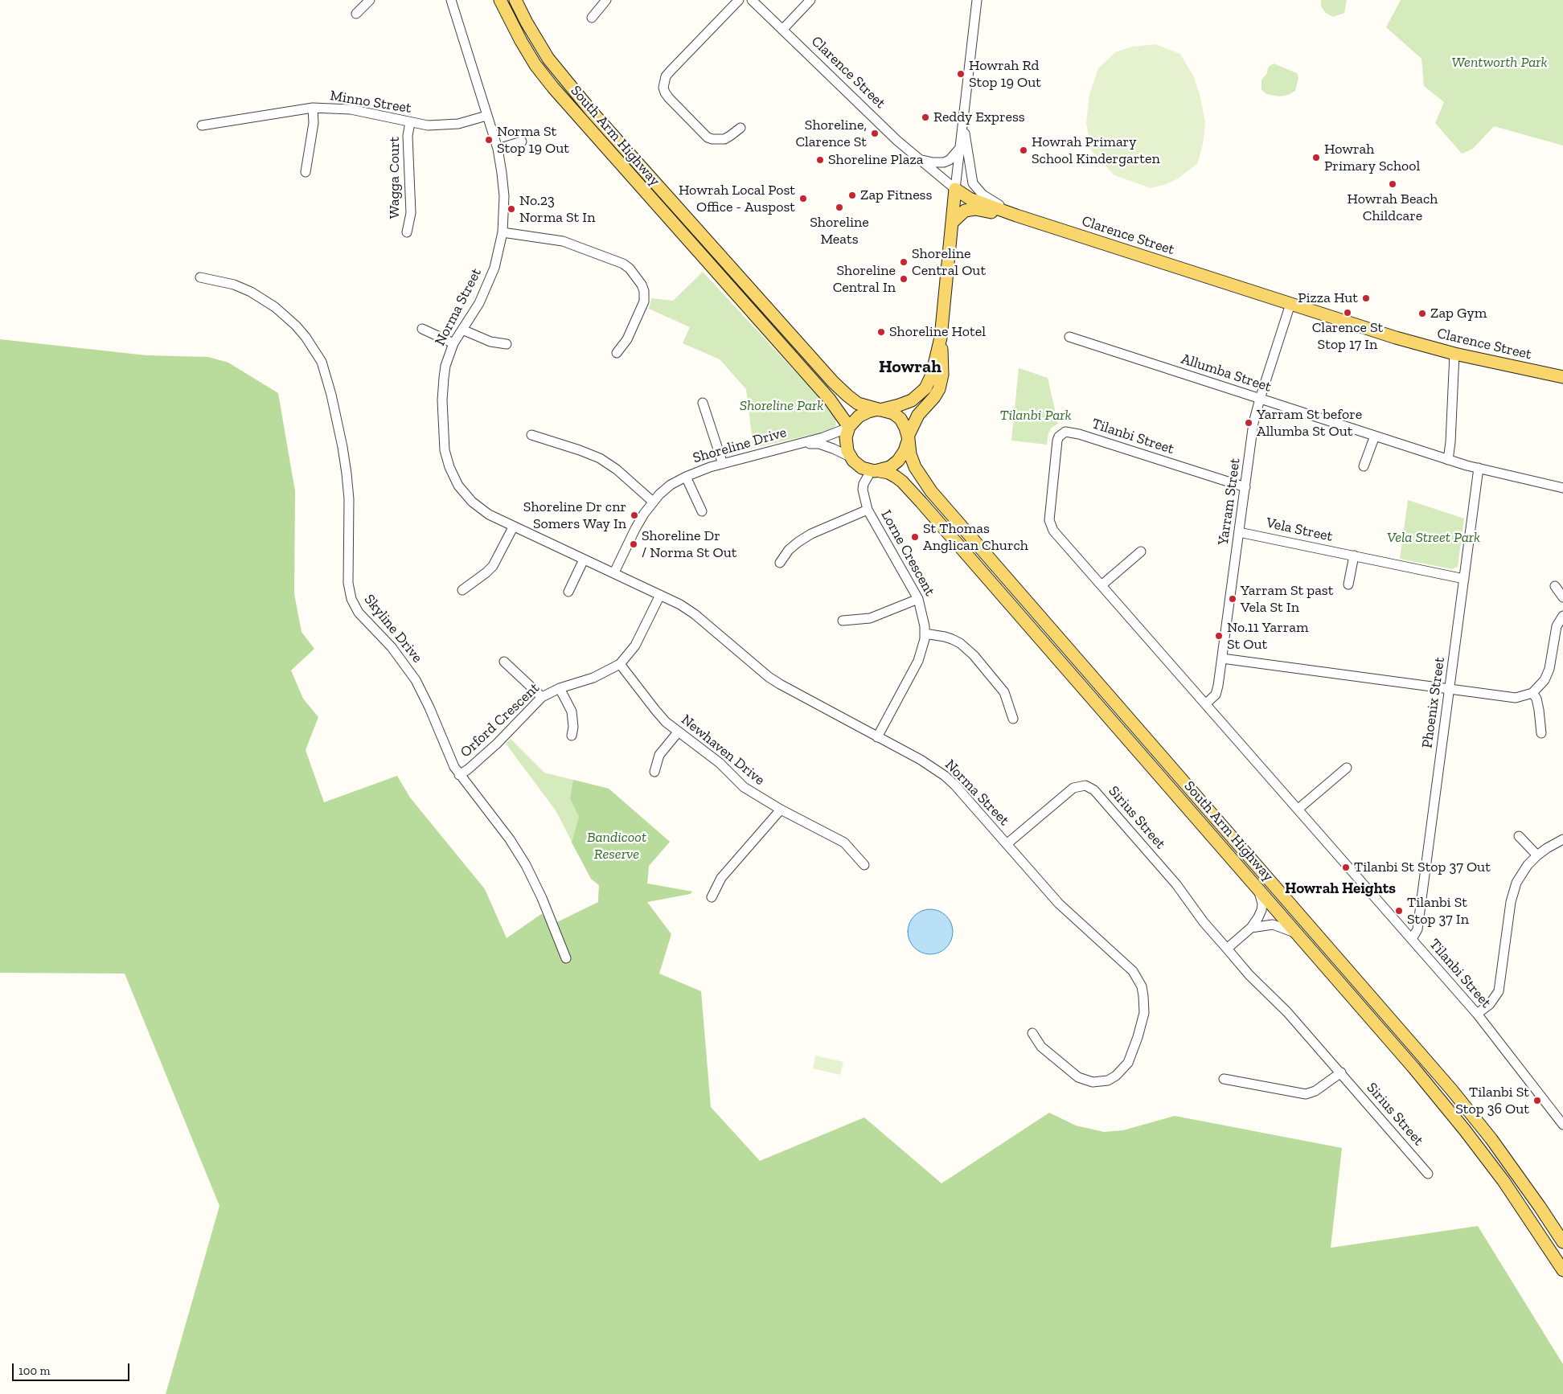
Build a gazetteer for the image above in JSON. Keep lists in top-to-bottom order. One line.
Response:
{"streets":{"main road":["Clarence Street","South Arm Highway"],"street":["Minno Street","Wagga Court","Norma Street","Allumba Street","Tilanbi Street","Shoreline Drive","Yarram Street","Vela Street","Lorne Crescent","Skyline Drive","Phoenix Street","Orford Crescent","Newhaven Drive","Sirius Street"]},"crossings":[["Clarence Street","Yarram Street"],["Minno Street","Wagga Court"],["Minno Street","Norma Street"],["South Arm Highway","Shoreline Drive"],["South Arm Highway","Lorne Crescent"],["Norma Street","Shoreline Drive"],["Norma Street","Lorne Crescent"],["Norma Street","Orford Crescent"],["Norma Street","Sirius Street"],["Allumba Street","Yarram Street"],["Allumba Street","Phoenix Street"],["Tilanbi Street","Yarram Street"],["Tilanbi Street","Phoenix Street"],["Shoreline Drive","Lorne Crescent"],["Yarram Street","Vela Street"],["Vela Street","Phoenix Street"],["Skyline Drive","Orford Crescent"],["Orford Crescent","Newhaven Drive"]],"districts":["Howrah","Howrah Heights"],"parks":["Wentworth Park","Shoreline Park","Tilanbi Park","Vela Street Park","Bandicoot Reserve"],"places":["Howrah Rd Stop 19 Out","Reddy Express","Shoreline, Clarence St","Norma St Stop 19 Out","Howrah Primary School Kindergarten","Howrah Primary School","Shoreline Plaza","Howrah Beach Childcare","Zap Fitness","Howrah Local Post Office - Auspost","Shoreline Meats","No.23 Norma St In","Shoreline Central Out","Shoreline Central In","Pizza Hut","Clarence St Stop 17 In","Zap Gym","Shoreline Hotel","Yarram St before Allumba St Out","Shoreline Dr cnr Somers Way In","St Thomas Anglican Church","Shoreline Dr / Norma St Out","Yarram St past Vela St In","No.11 Yarram St Out","Tilanbi St Stop 37 Out","Tilanbi St Stop 37 In","Tilanbi St Stop 36 Out"],"scale_bar":"100 m"}
